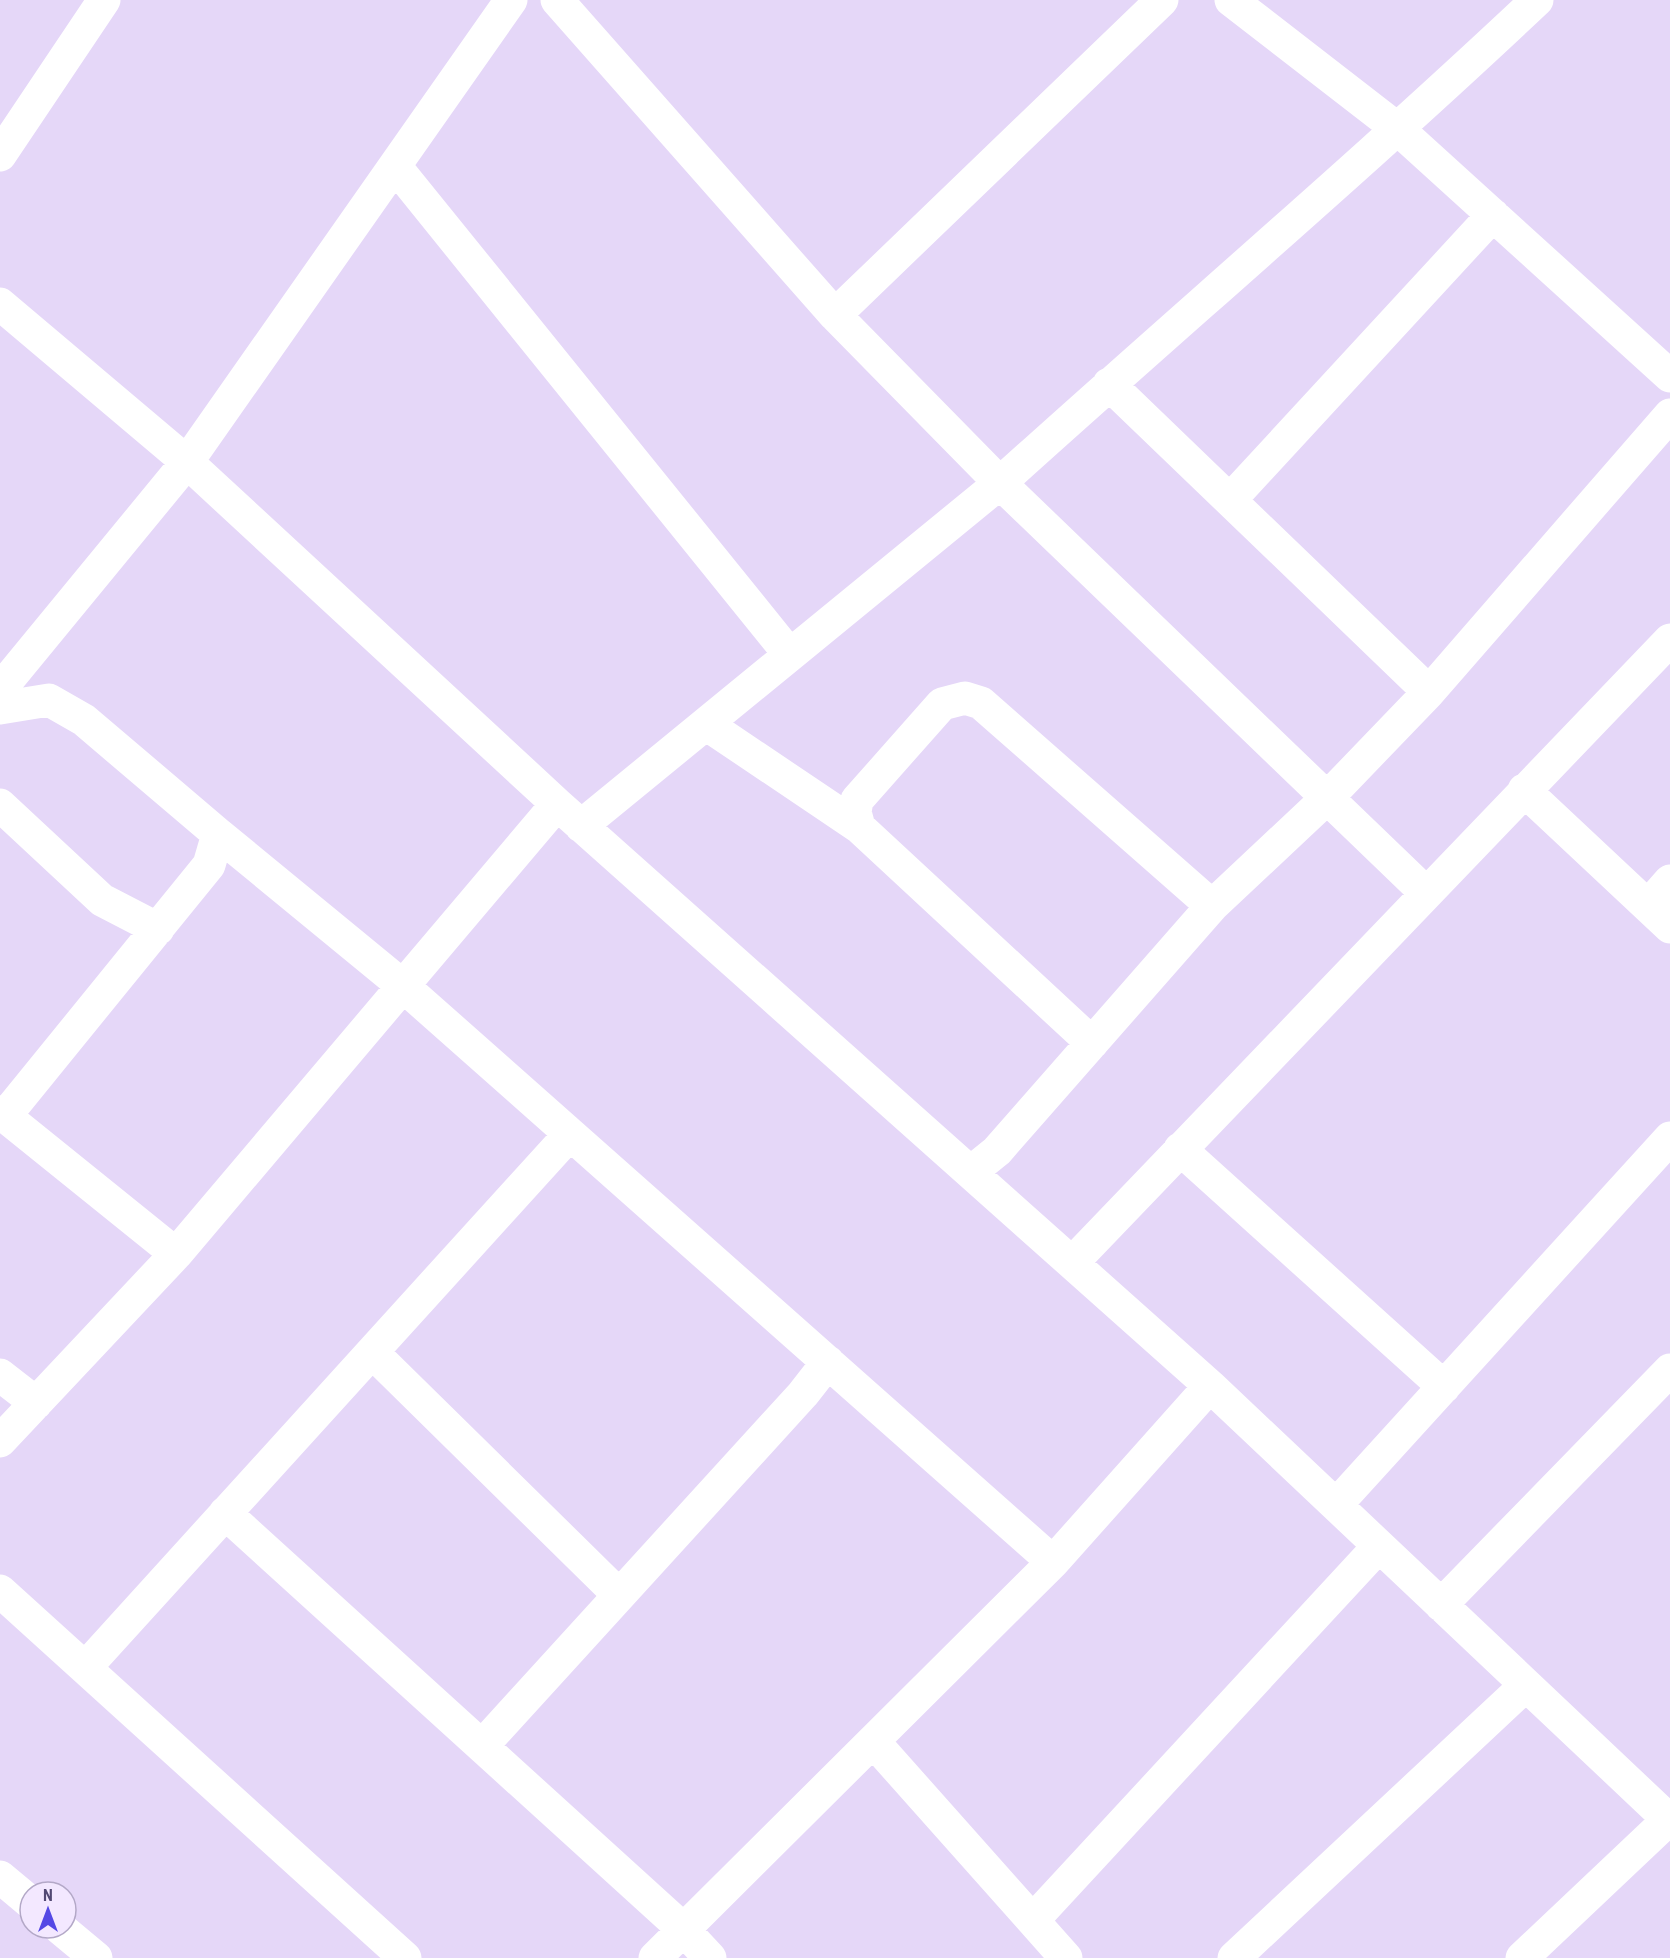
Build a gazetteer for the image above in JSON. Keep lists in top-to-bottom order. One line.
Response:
{"north":"top"}
